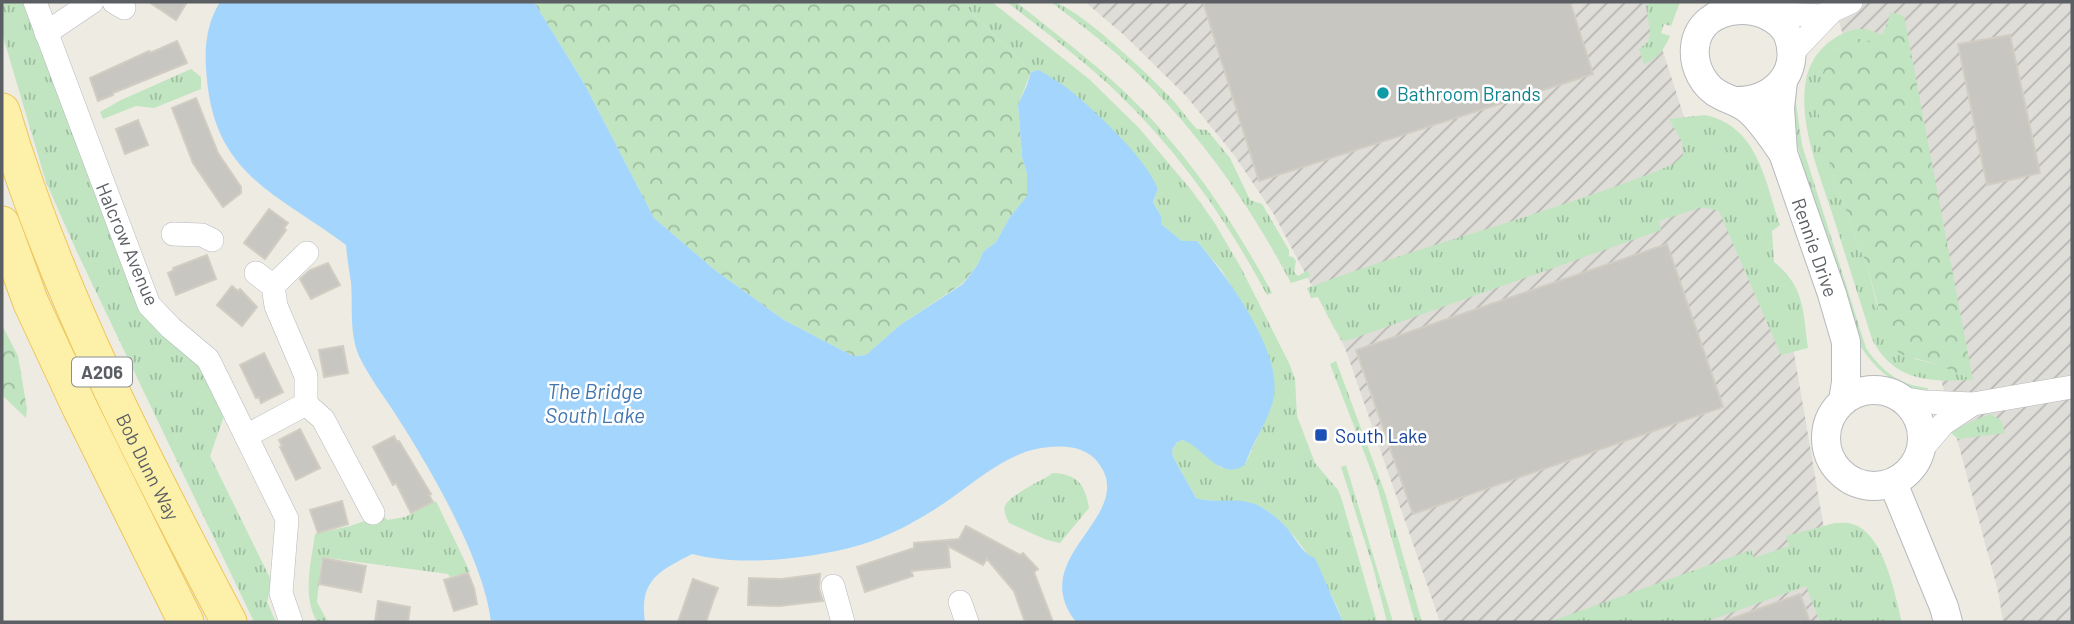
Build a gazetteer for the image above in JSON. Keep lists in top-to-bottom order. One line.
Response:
{"streets":{"main road":["A206","Bob Dunn Way"],"street":["Halcrow Avenue","Rennie Drive"]},"water":["The Bridge South Lake"],"places":{"other":["Bathroom Brands"],"transit":["South Lake"]}}
